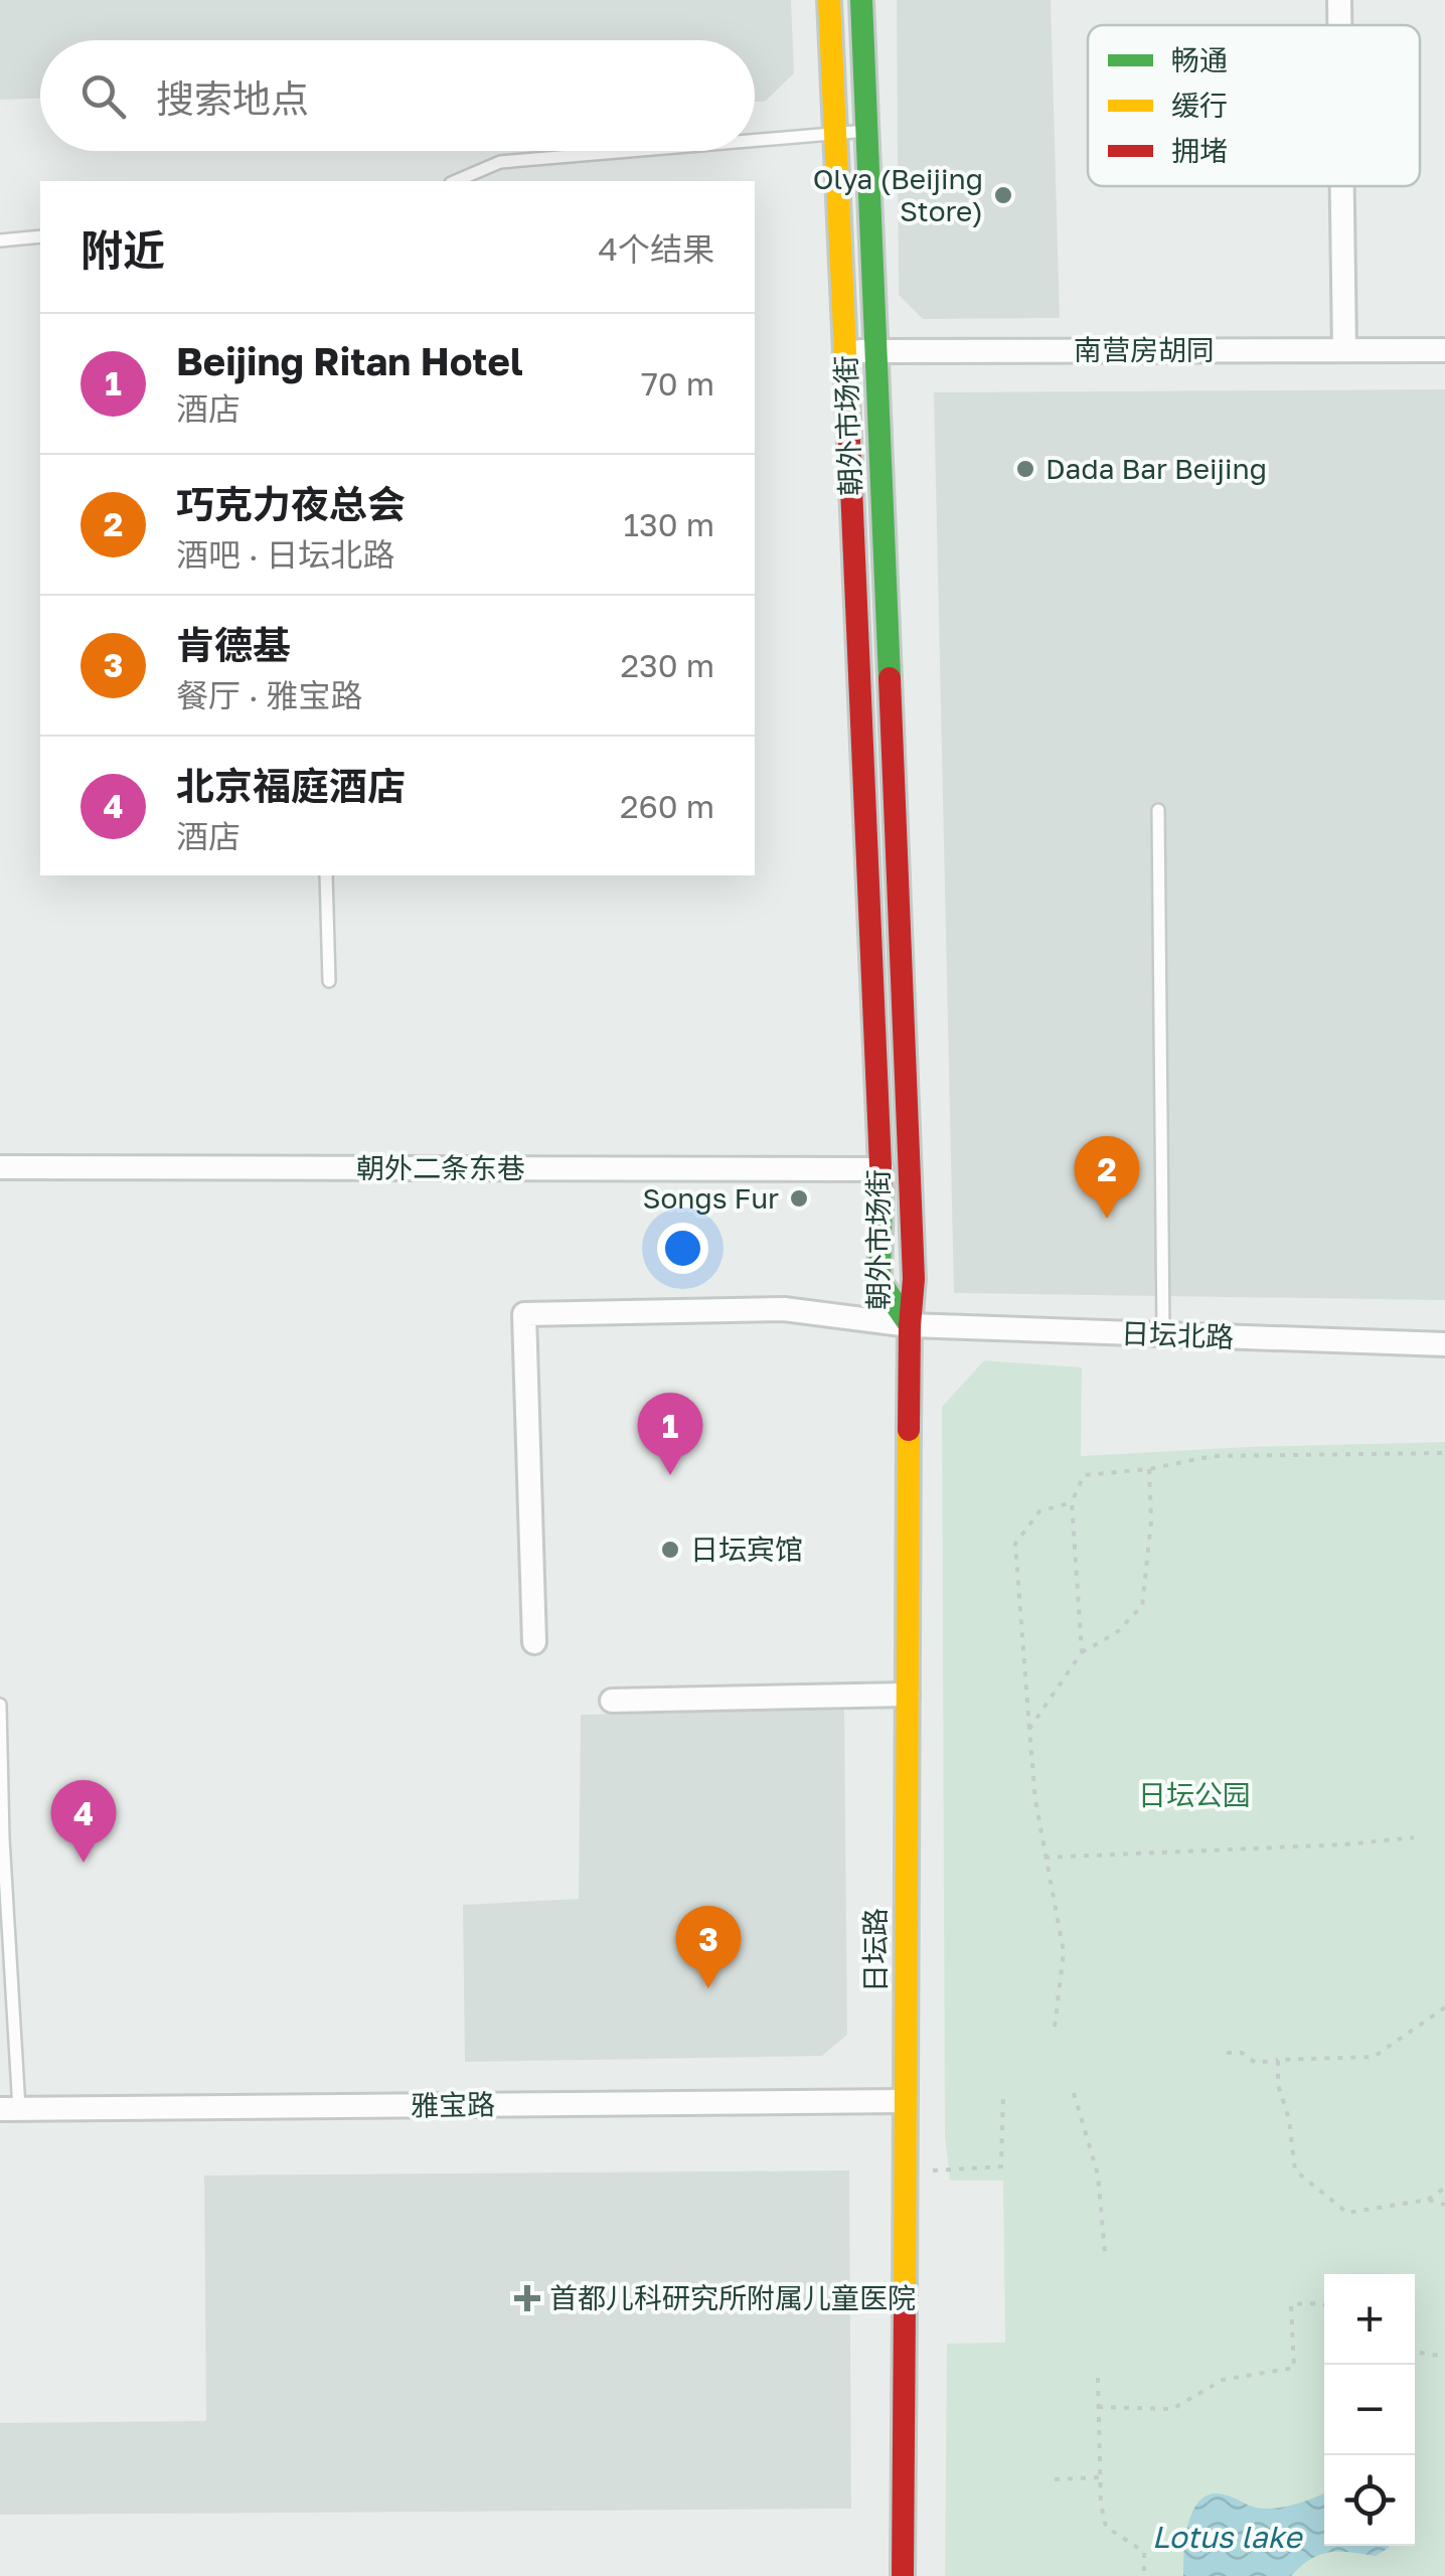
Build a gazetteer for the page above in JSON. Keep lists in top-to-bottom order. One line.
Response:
{"streets":{"main road":["朝外市场街","日坛路"],"street":["南营房胡同","朝外二条东巷","日坛北路","雅宝路"]},"crossings":[["南营房胡同","朝外市场街"],["朝外市场街","朝外二条东巷"],["朝外市场街","日坛北路"],["朝外市场街","日坛路"],["日坛北路","日坛路"],["日坛路","雅宝路"]],"water":["Lotus lake"],"parks":["日坛公园"],"places":{"other":["Olya (Beijing Store)","Dada Bar Beijing","Songs Fur","日坛宾馆"],"health":["首都儿科研究所附属儿童医院"]},"legend":["畅通","缓行","拥堵"],"page":{"search":"搜索地点","heading":["附近","4个结果"],"list":[{"mark":"1","name":"Beijing Ritan Hotel","note":"酒店","value":"70 m"},{"mark":"2","name":"巧克力夜总会","note":"酒吧 · 日坛北路","value":"130 m"},{"mark":"3","name":"肯德基","note":"餐厅 · 雅宝路","value":"230 m"},{"mark":"4","name":"北京福庭酒店","note":"酒店","value":"260 m"}],"pins":["2","1","4","3"],"map_buttons":["+","−"]}}
